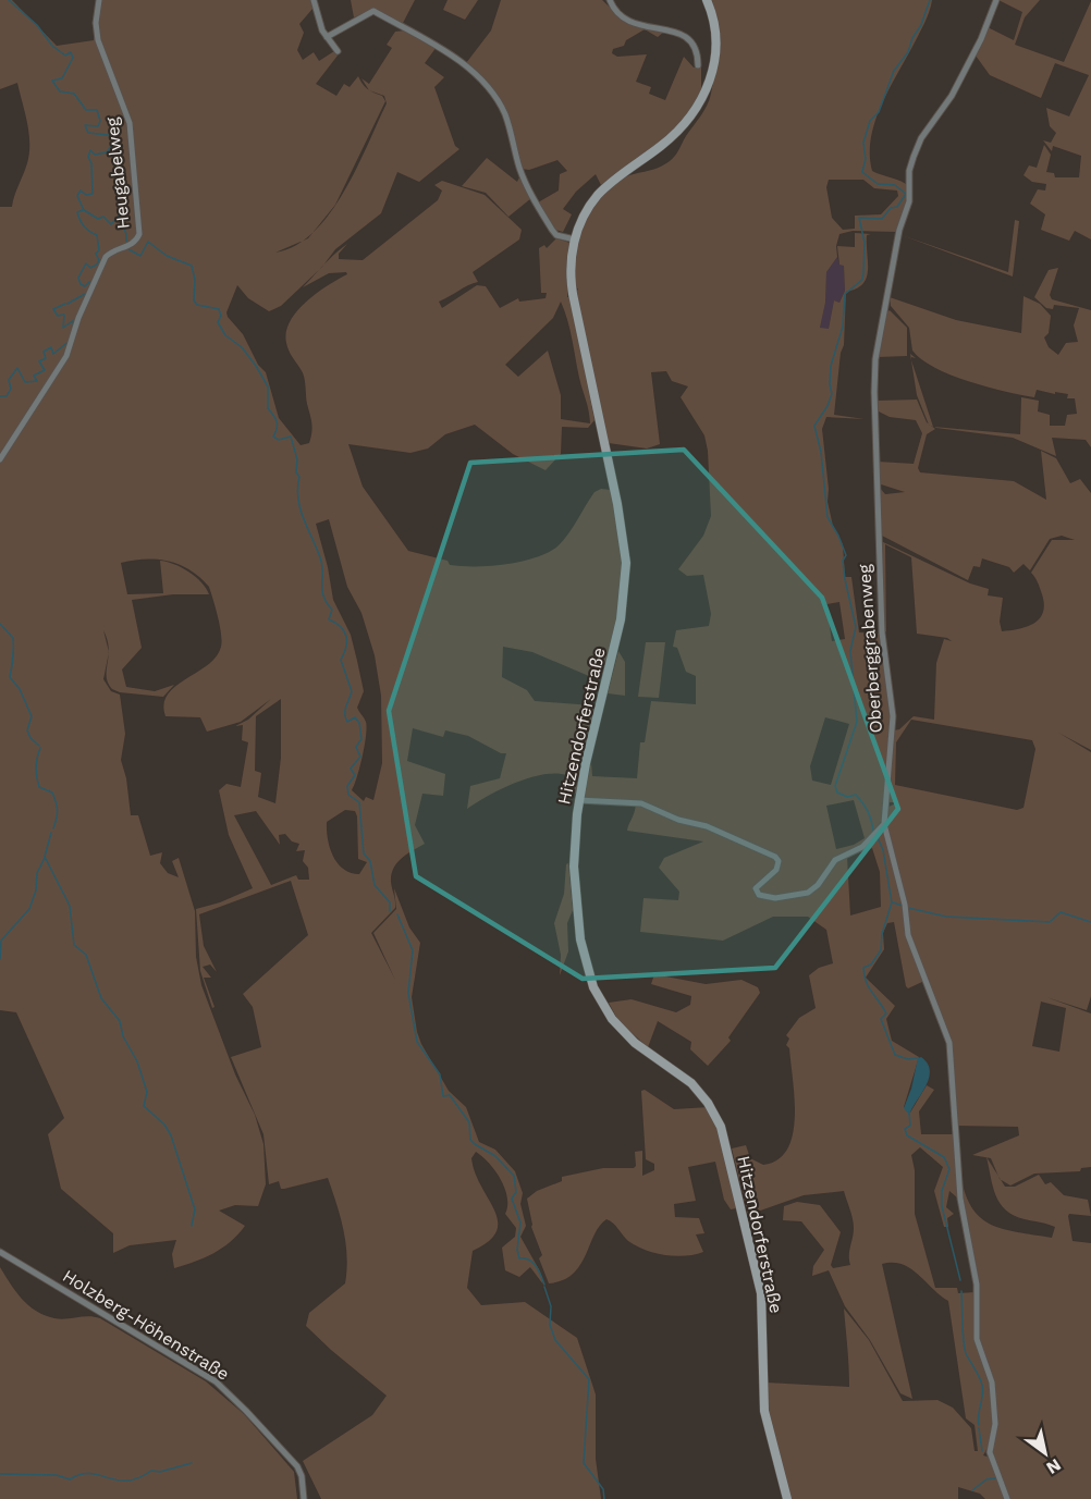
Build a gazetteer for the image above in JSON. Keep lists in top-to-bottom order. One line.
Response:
{"streets":{"main road":["Hitzendorferstraße"],"street":["Heugabelweg","Oberberggrabenweg","Holzberg-Höhenstraße"]},"north":"bottom right"}
